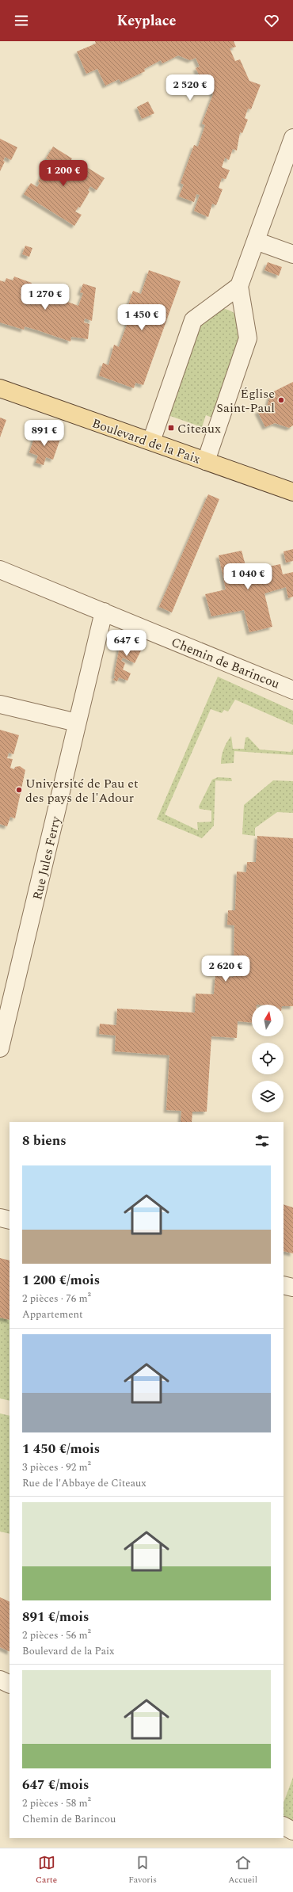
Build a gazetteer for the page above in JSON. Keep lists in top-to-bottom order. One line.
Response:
{"streets":{"main road":["Boulevard de la Paix"],"street":["Chemin de Barincou","Rue Jules Ferry"]},"crossings":[["Chemin de Barincou","Rue Jules Ferry"]],"places":{"other":["Église Saint-Paul","Université de Pau et des pays de l'Adour"],"transit":["Cîteaux"]},"north":"top","page":{"header":"Keyplace","price":["2 520 €","1 200 €","1 270 €","1 450 €","891 €","1 040 €","647 €","2 620 €"],"heading":"8 biens","list":[{"name":"1 200 €/mois","note":"2 pièces · 76 m² · Appartement"},{"name":"1 450 €/mois","note":"3 pièces · 92 m² · Rue de l'Abbaye de Cîteaux"},{"name":"891 €/mois","note":"2 pièces · 56 m² · Boulevard de la Paix"},{"name":"647 €/mois","note":"2 pièces · 58 m² · Chemin de Barincou"}],"tabs":["Carte","Favoris","Accueil"]}}
